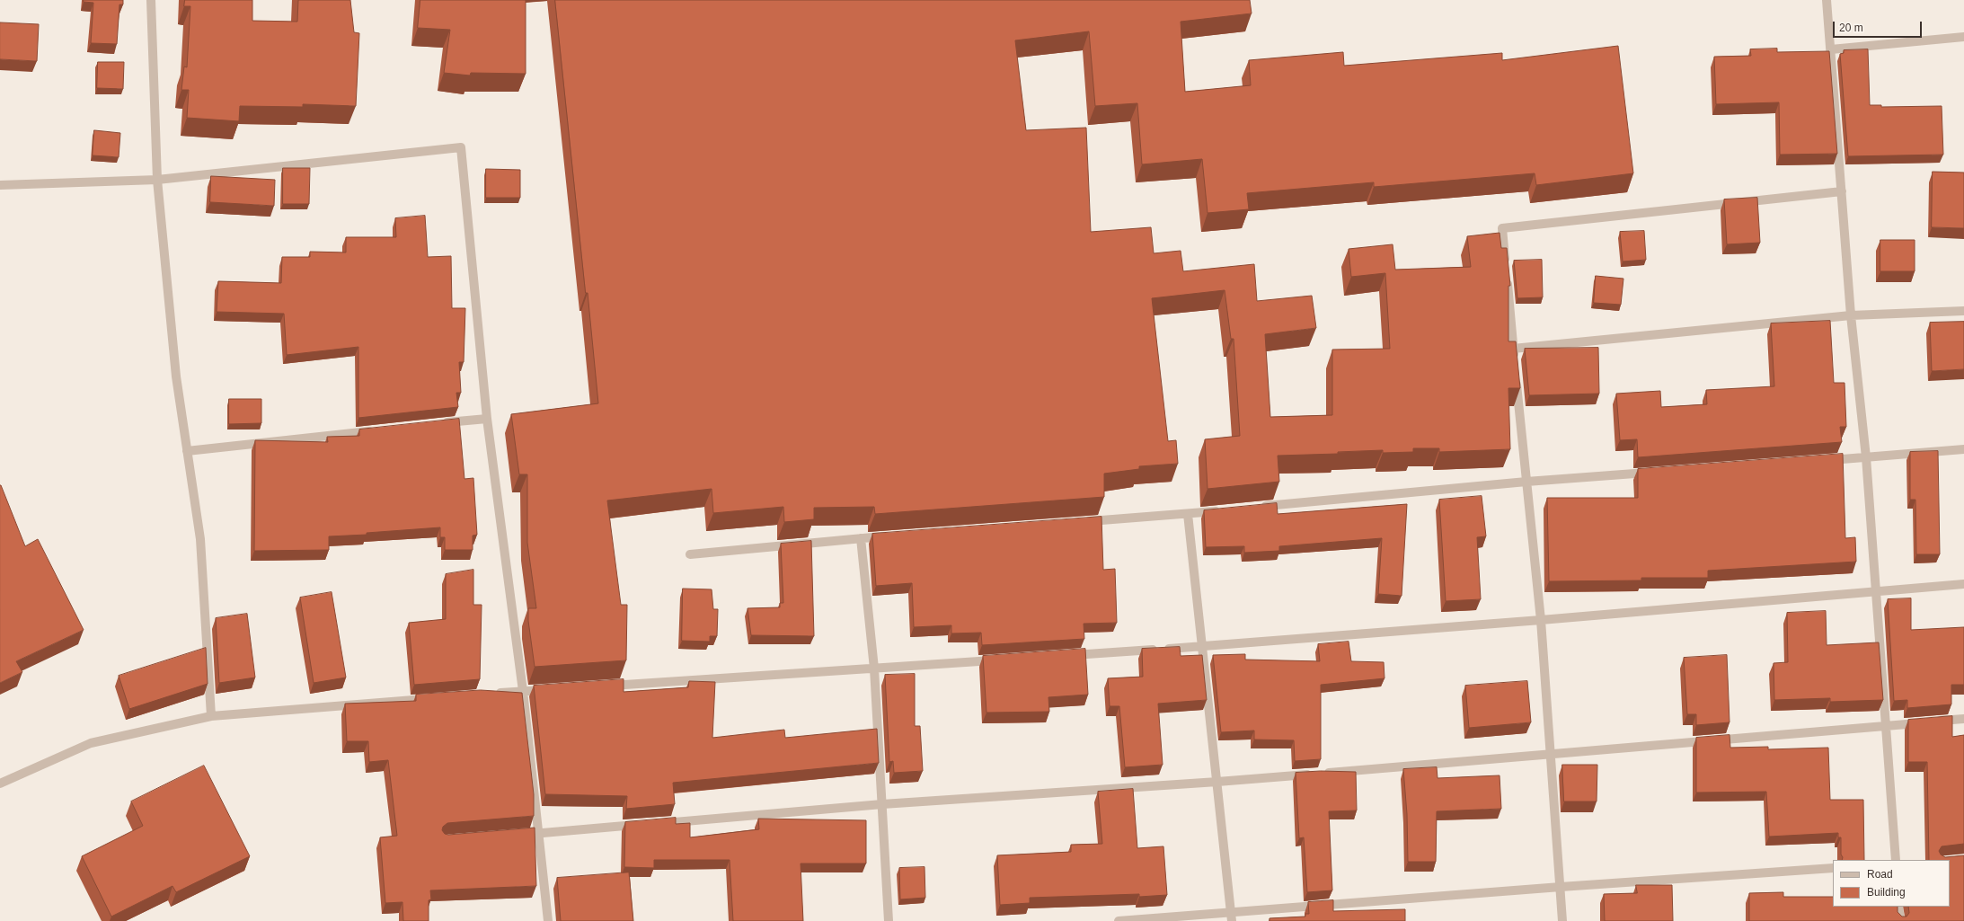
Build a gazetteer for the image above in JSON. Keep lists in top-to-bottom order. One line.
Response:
{"legend":["Road","Building"],"scale_bar":"20 m"}
